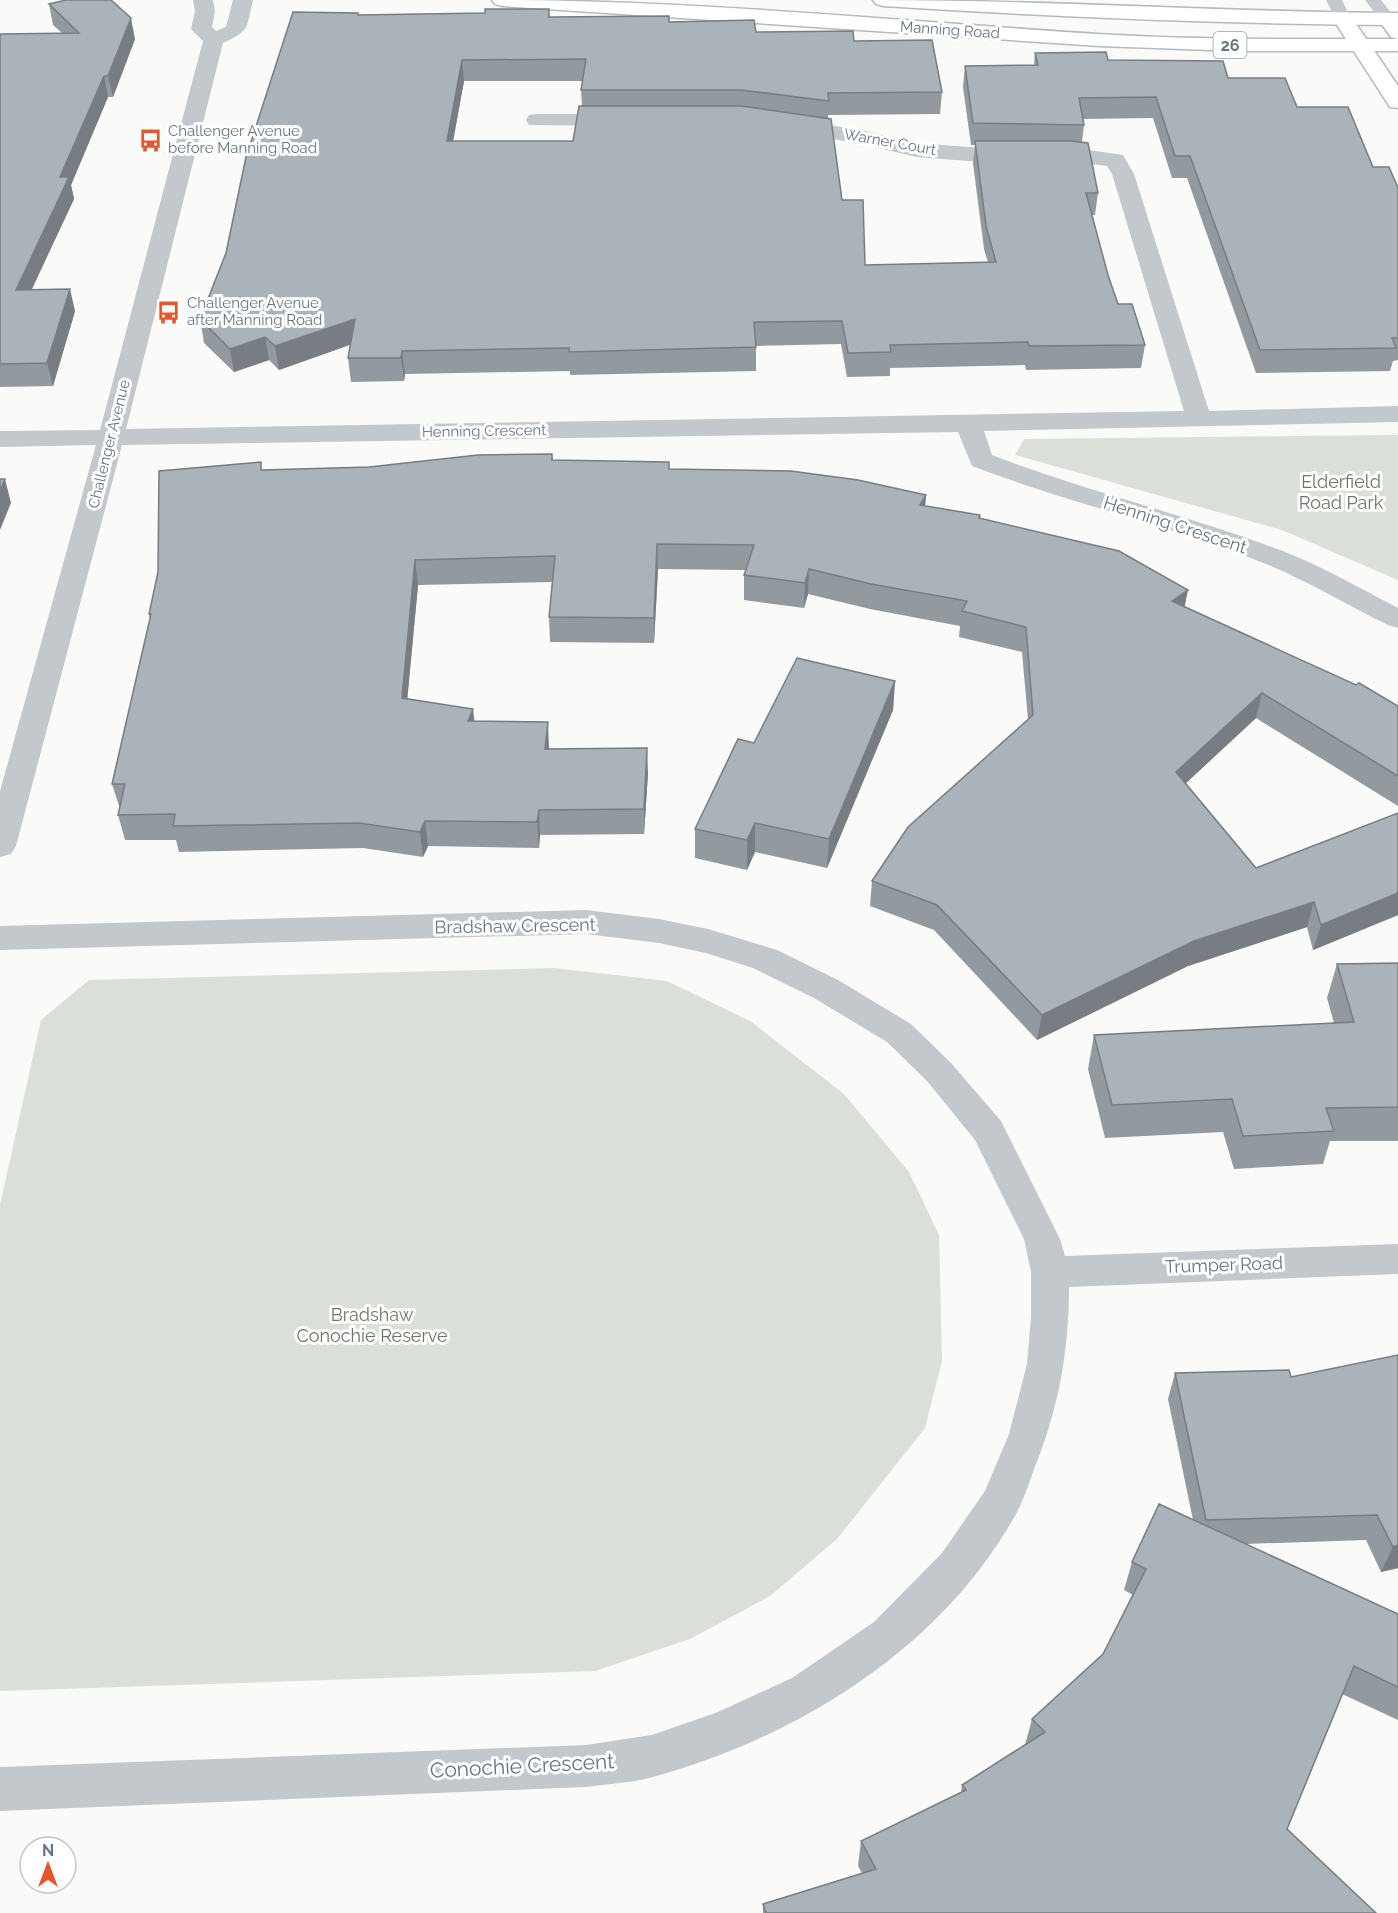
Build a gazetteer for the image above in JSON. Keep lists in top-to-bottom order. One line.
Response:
{"streets":{"main road":["Manning Road","26"],"street":["Warner Court","Henning Crescent","Challenger Avenue","Bradshaw Crescent","Trumper Road","Conochie Crescent"]},"crossings":[["Warner Court","Henning Crescent"],["Henning Crescent","Challenger Avenue"],["Bradshaw Crescent","Trumper Road"],["Bradshaw Crescent","Conochie Crescent"],["Trumper Road","Conochie Crescent"]],"parks":["Elderfield Road Park","Bradshaw Conochie Reserve"],"places":{"bus stop":["Challenger Avenue before Manning Road","Challenger Avenue after Manning Road"]},"north":"top"}
